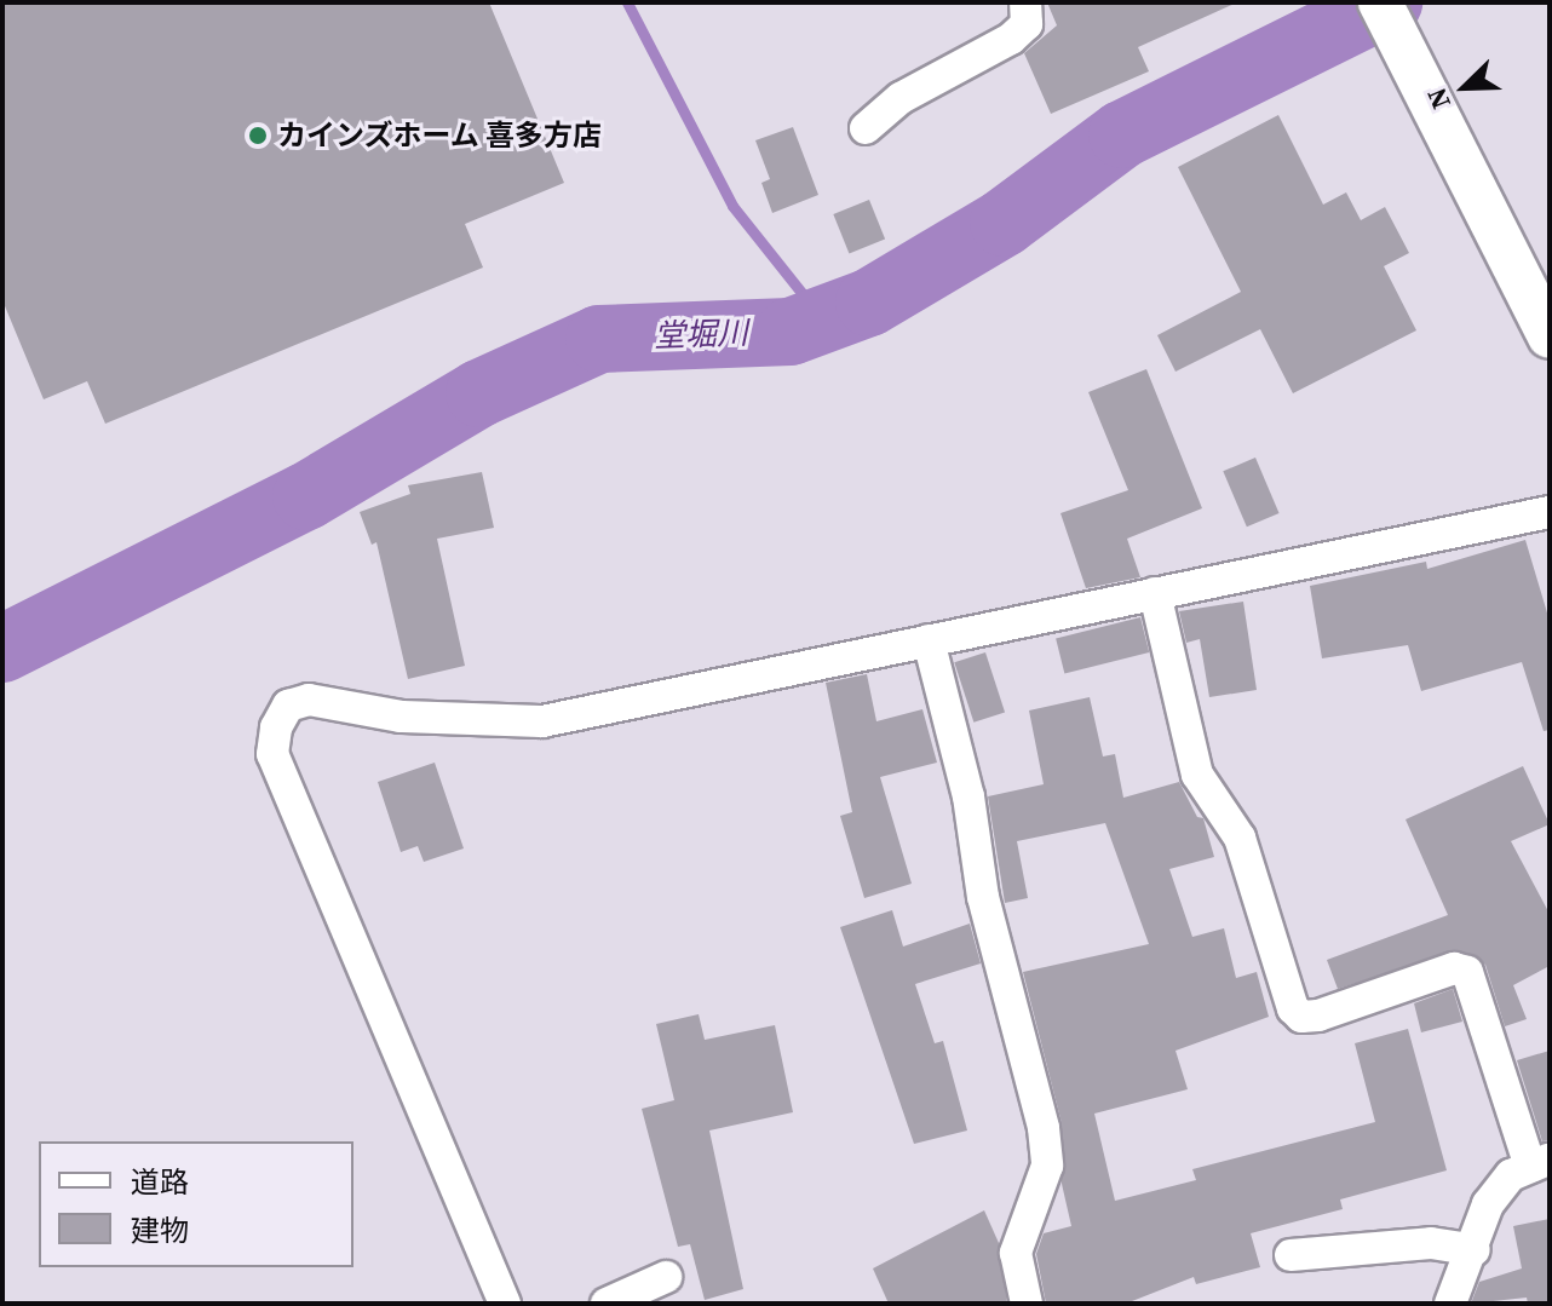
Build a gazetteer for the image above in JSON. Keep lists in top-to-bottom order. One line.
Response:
{"water":["堂堀川"],"places":["カインズホーム 喜多方店"],"legend":["道路","建物"],"north":"bottom left"}
